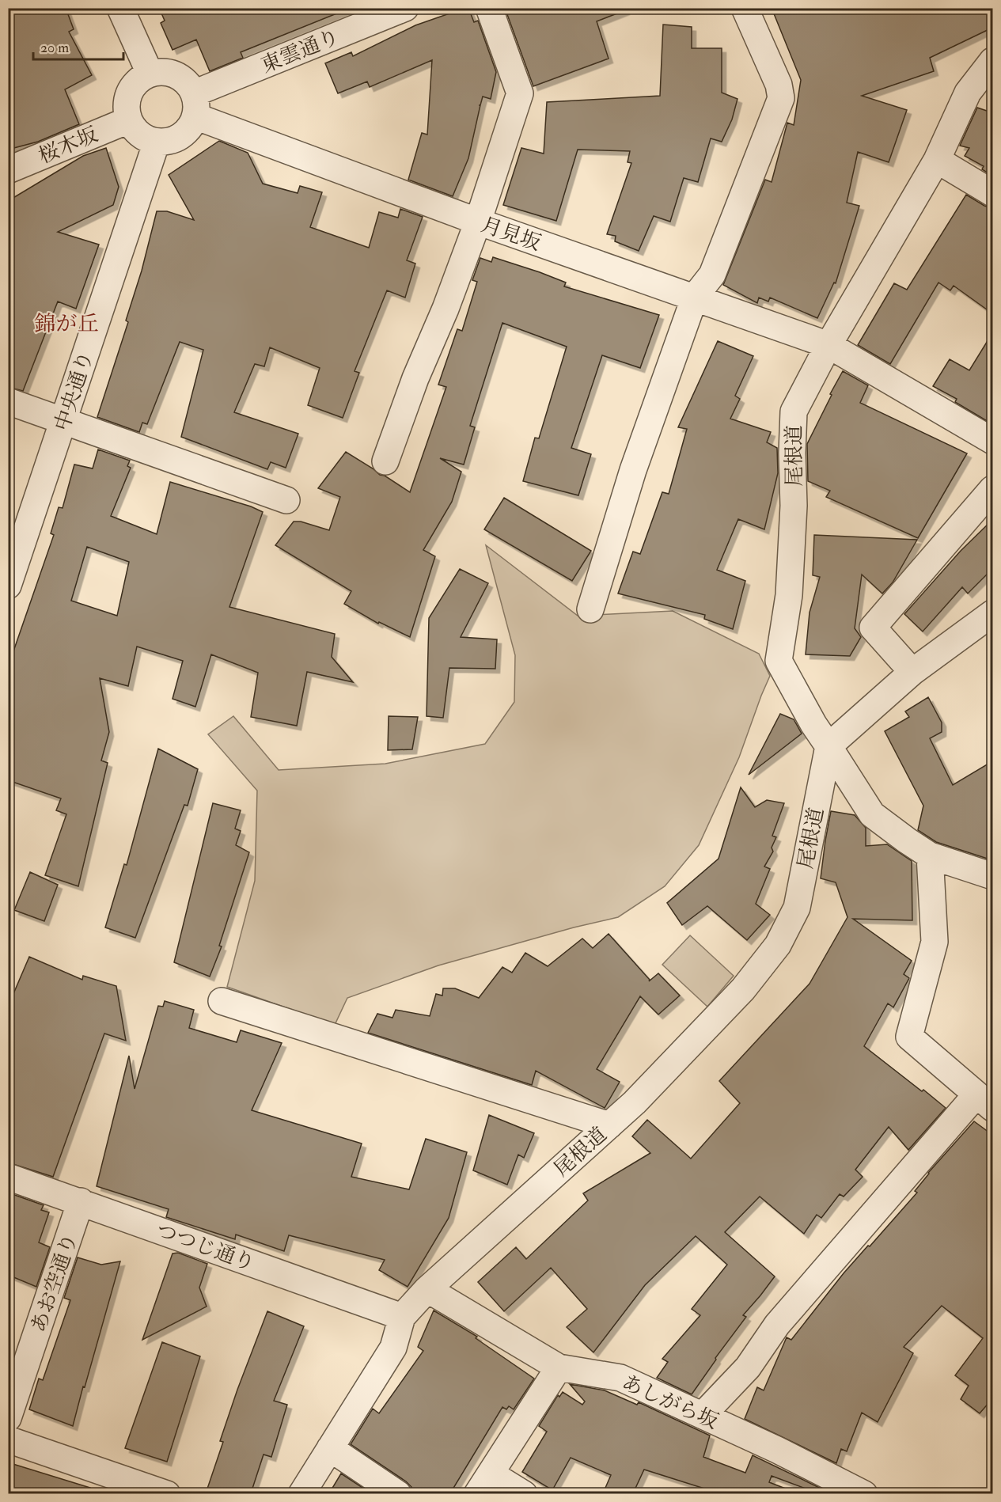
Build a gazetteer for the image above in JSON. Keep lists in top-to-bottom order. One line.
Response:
{"streets":{"street":["東雲通り","桜木坂","月見坂","中央通り","尾根道","つつじ通り","あお空通り","あしがら坂"]},"crossings":[["東雲通り","桜木坂"],["東雲通り","月見坂"],["東雲通り","中央通り"],["桜木坂","月見坂"],["桜木坂","中央通り"],["月見坂","中央通り"],["月見坂","尾根道"],["尾根道","つつじ通り"],["尾根道","あしがら坂"],["つつじ通り","あお空通り"]],"districts":["錦が丘"],"scale_bar":"20 m"}
